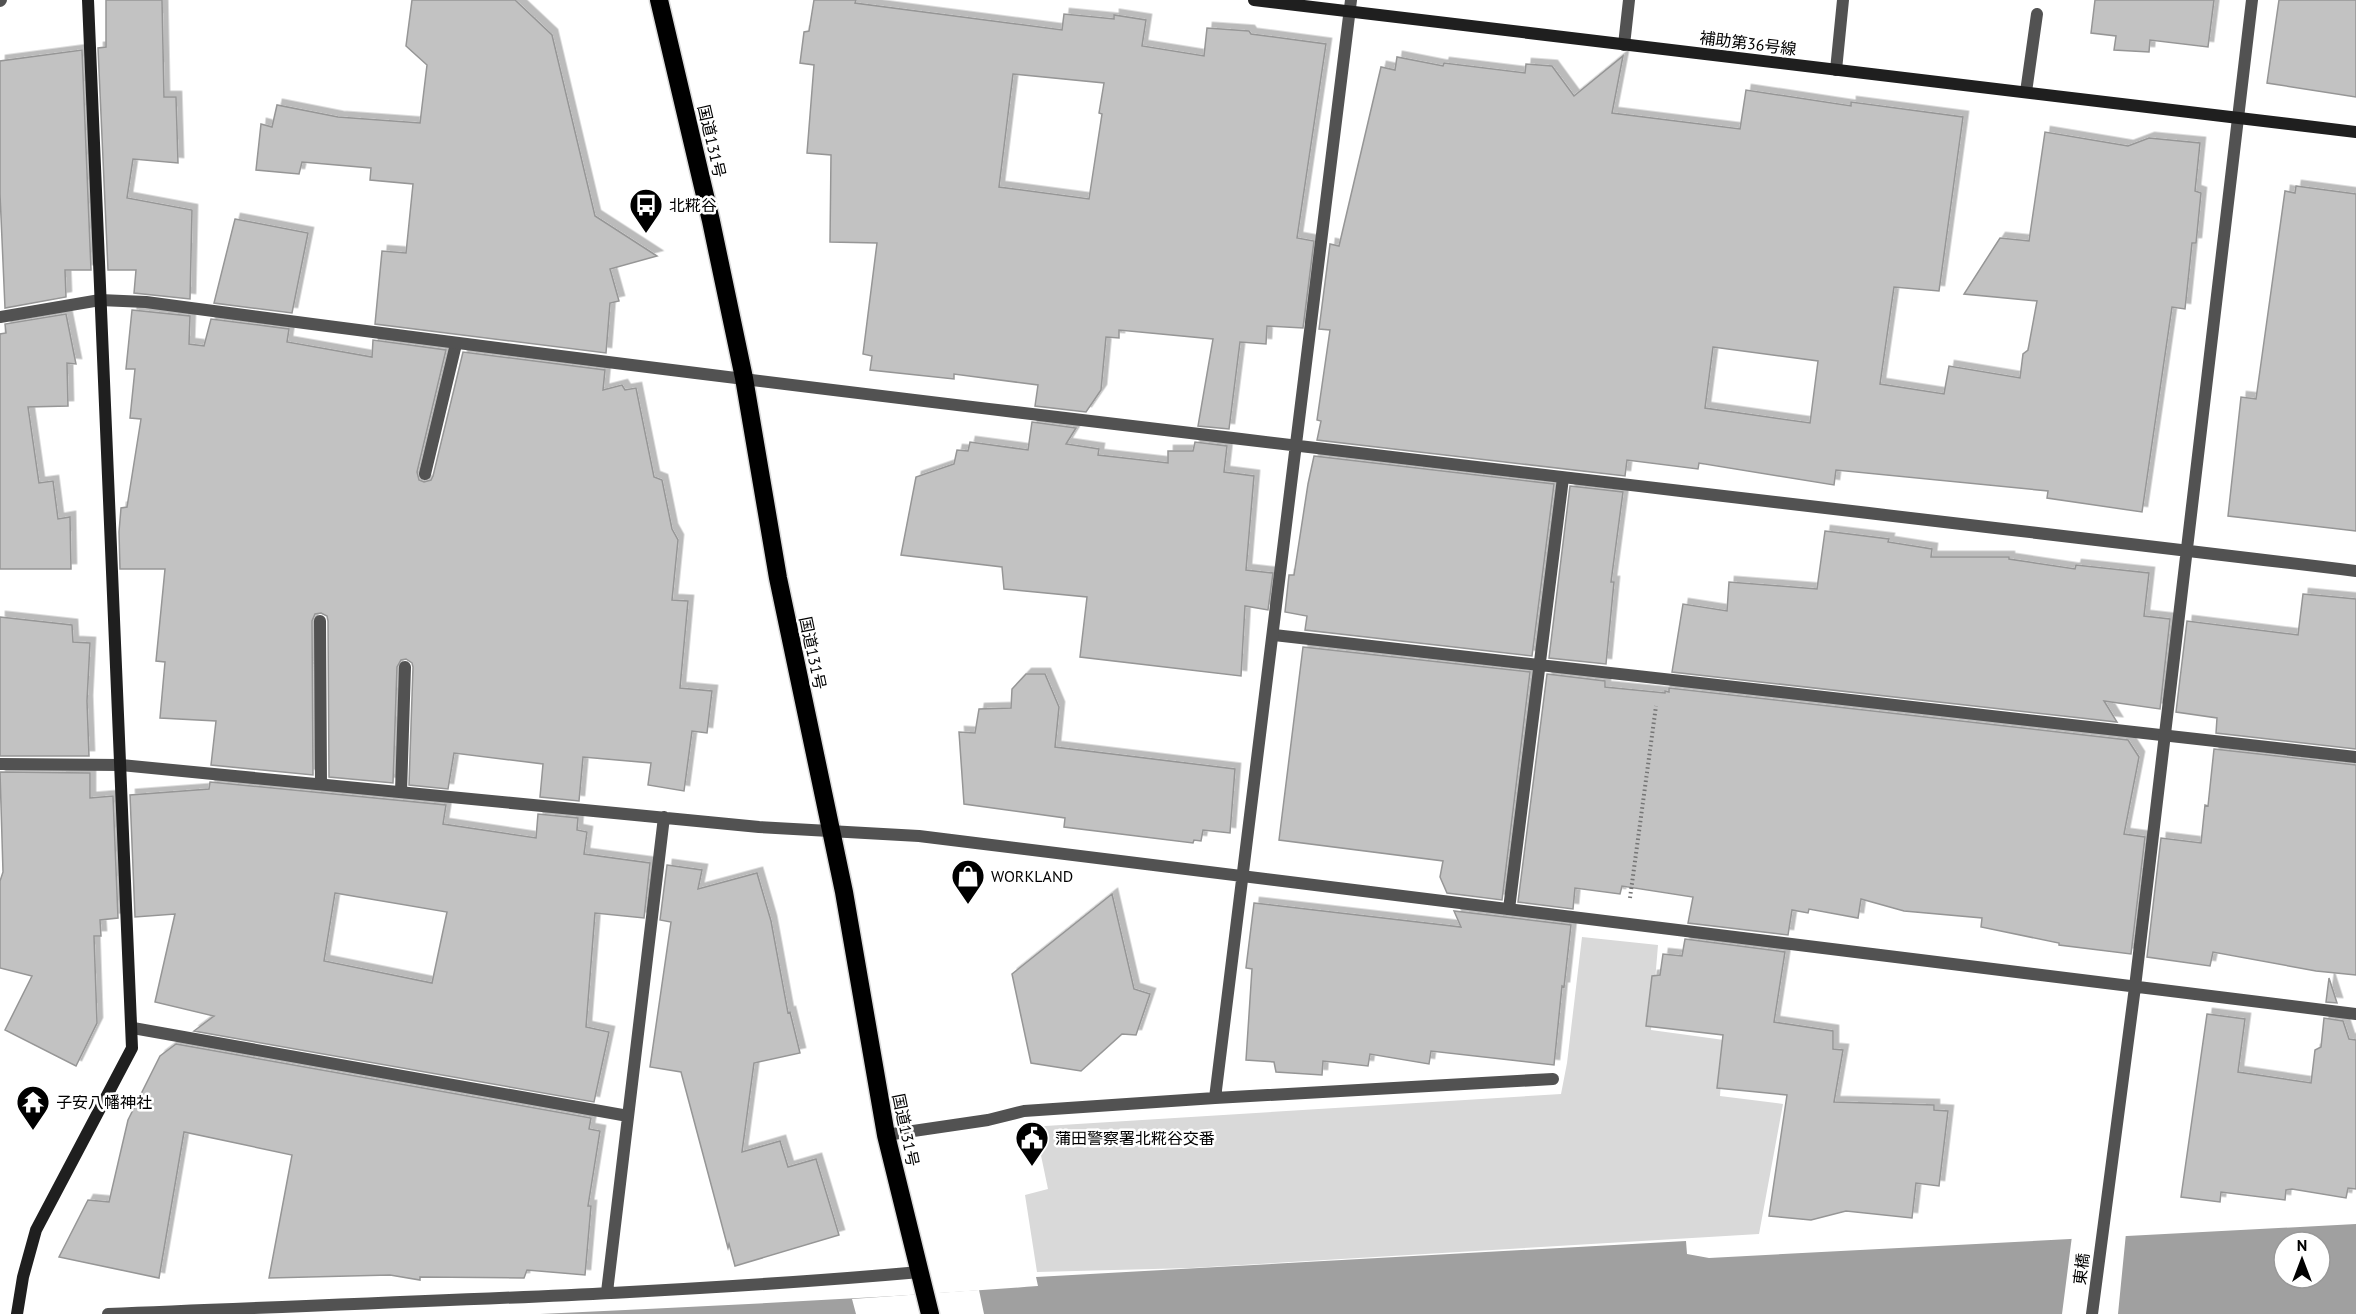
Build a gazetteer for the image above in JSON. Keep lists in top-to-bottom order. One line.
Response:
{"streets":{"highway":["国道131号"],"street":["補助第36号線","東橋"]},"crossings":[["補助第36号線","東橋"]],"places":{"bus stop":["北糀谷"],"shop":["WORKLAND"],"temple":["子安八幡神社"],"public building":["蒲田警察署北糀谷交番"]},"north":"top"}
